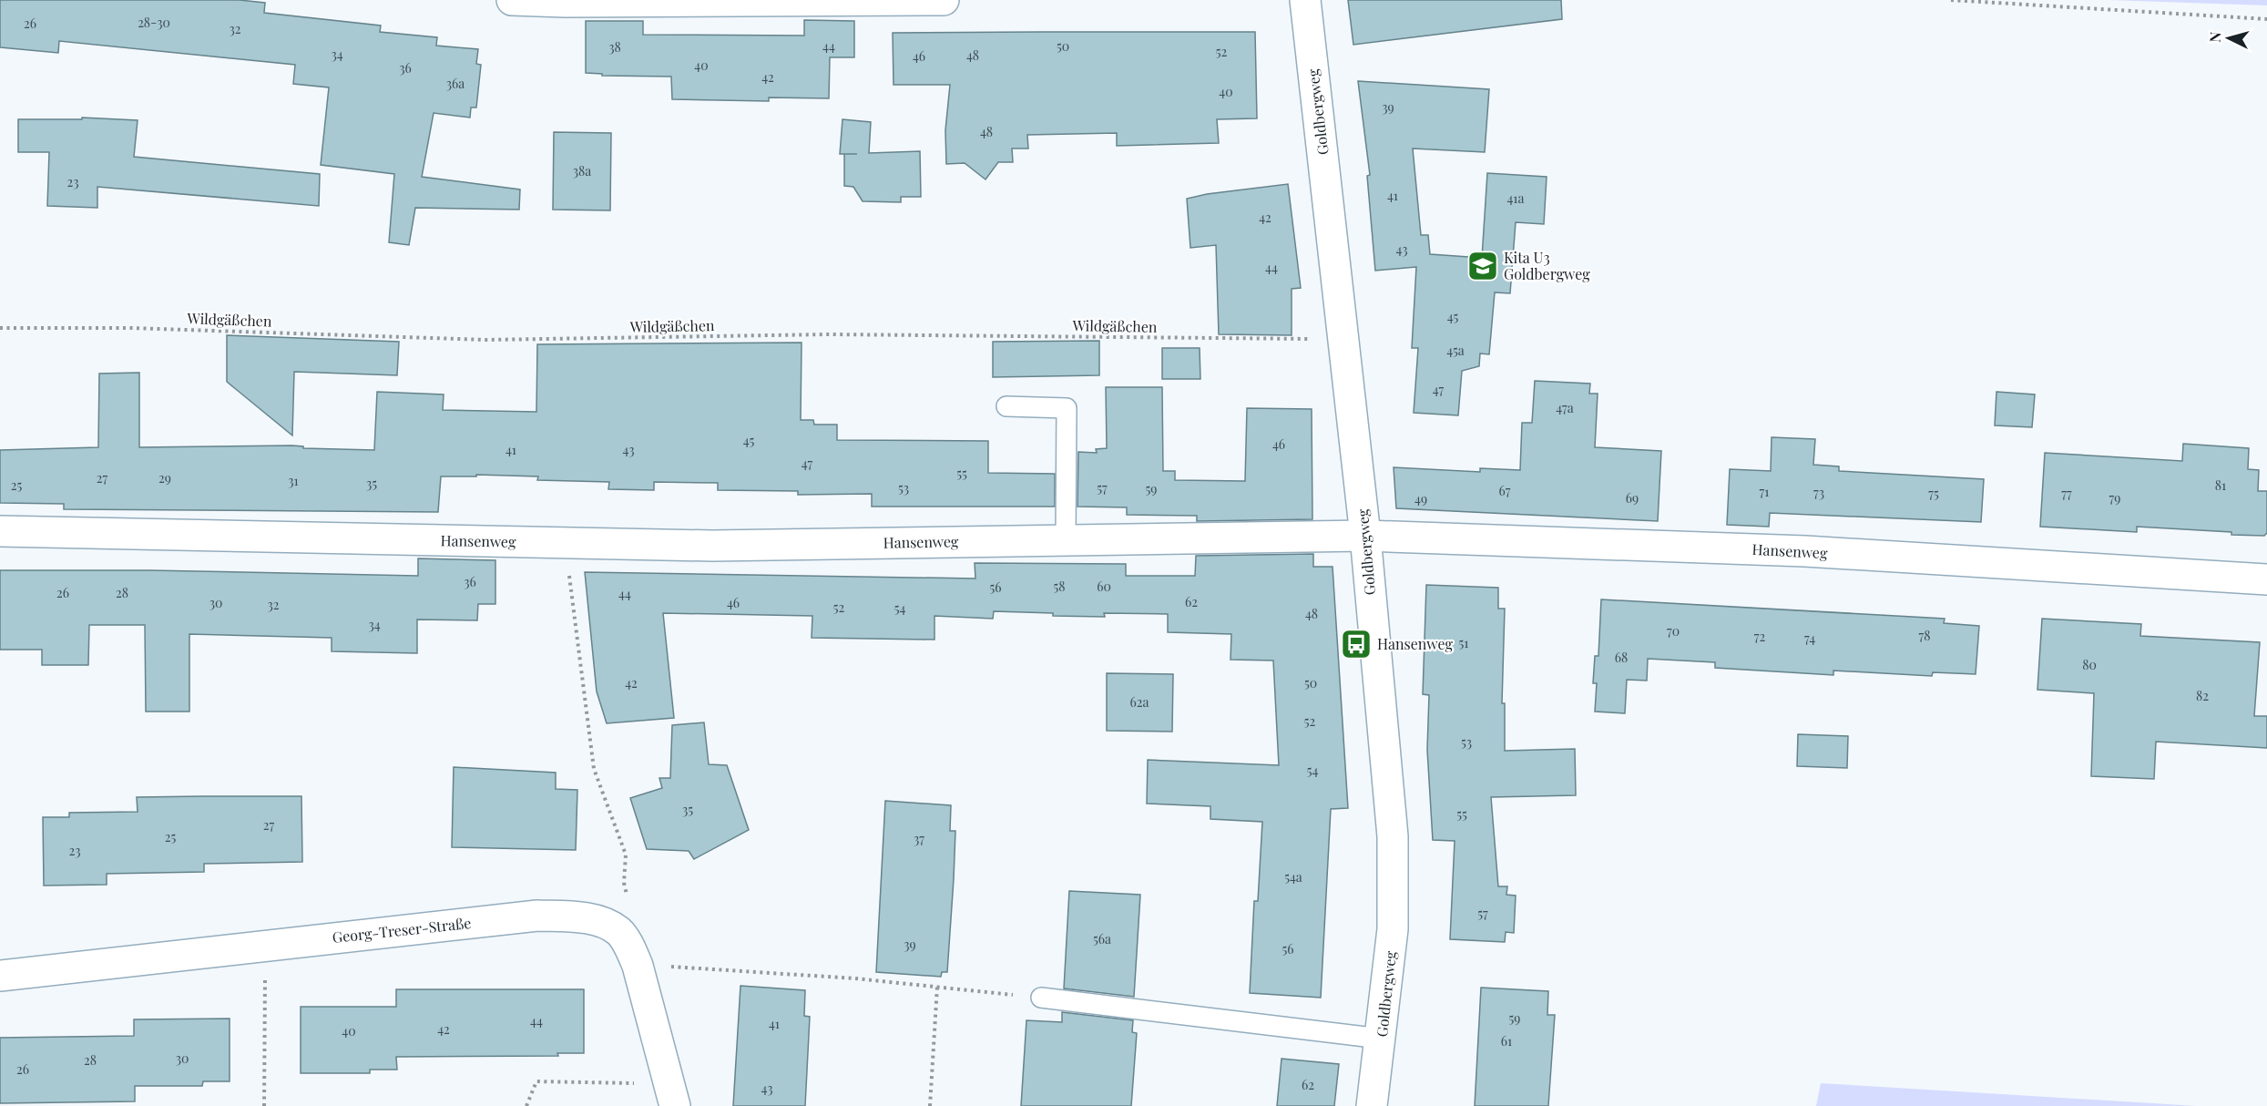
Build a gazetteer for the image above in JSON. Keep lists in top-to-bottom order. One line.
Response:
{"streets":{"street":["Goldbergweg","Hansenweg","Georg-Treser-Straße"],"path":["Wildgäßchen"]},"crossings":[["Goldbergweg","Wildgäßchen"],["Goldbergweg","Hansenweg"]],"places":{"school or university":["Kita U3 Goldbergweg"],"bus stop":["Hansenweg"]},"house_numbers":["28-30","26","32","44","50","38","52","34","48","46","40","36","42","36a","40","39","48","38a","23","41","41a","42","43","44","45","45a","47","47a","45","46","41","43","47","55","27","29","31","35","25","81","53","57","59","67","71","73","75","77","69","79","49","36","58","60","56","26","28","44","62","30","46","32","52","54","48","34","70","78","72","74","51","68","80","42","50","82","62a","52","53","54","35","55","27","25","37","23","54a","57","56a","39","56","59","44","41","42","40","61","30","28","26","62","43"],"north":"left"}
